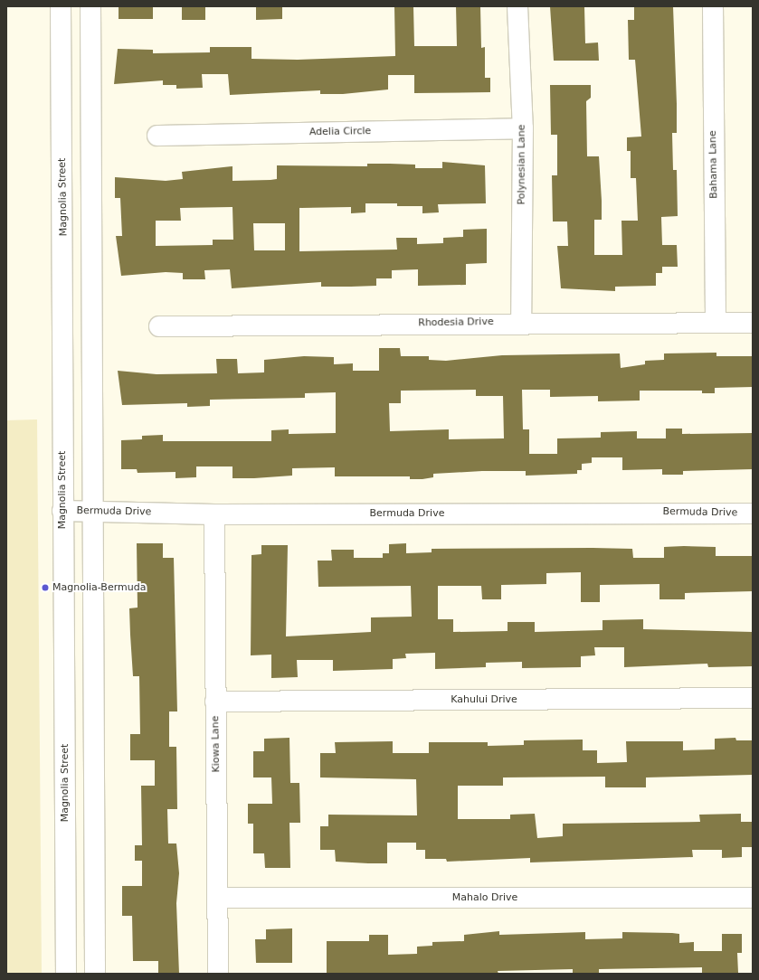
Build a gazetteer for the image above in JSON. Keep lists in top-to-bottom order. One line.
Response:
{"streets":{"street":["Adelia Circle","Polynesian Lane","Bahama Lane","Magnolia Street","Rhodesia Drive","Bermuda Drive","Kahului Drive","Kiowa Lane","Mahalo Drive"]},"crossings":[["Adelia Circle","Polynesian Lane"],["Polynesian Lane","Rhodesia Drive"],["Bahama Lane","Rhodesia Drive"],["Magnolia Street","Bermuda Drive"],["Bermuda Drive","Kiowa Lane"],["Kahului Drive","Kiowa Lane"],["Kiowa Lane","Mahalo Drive"]],"places":["Magnolia-Bermuda"]}
